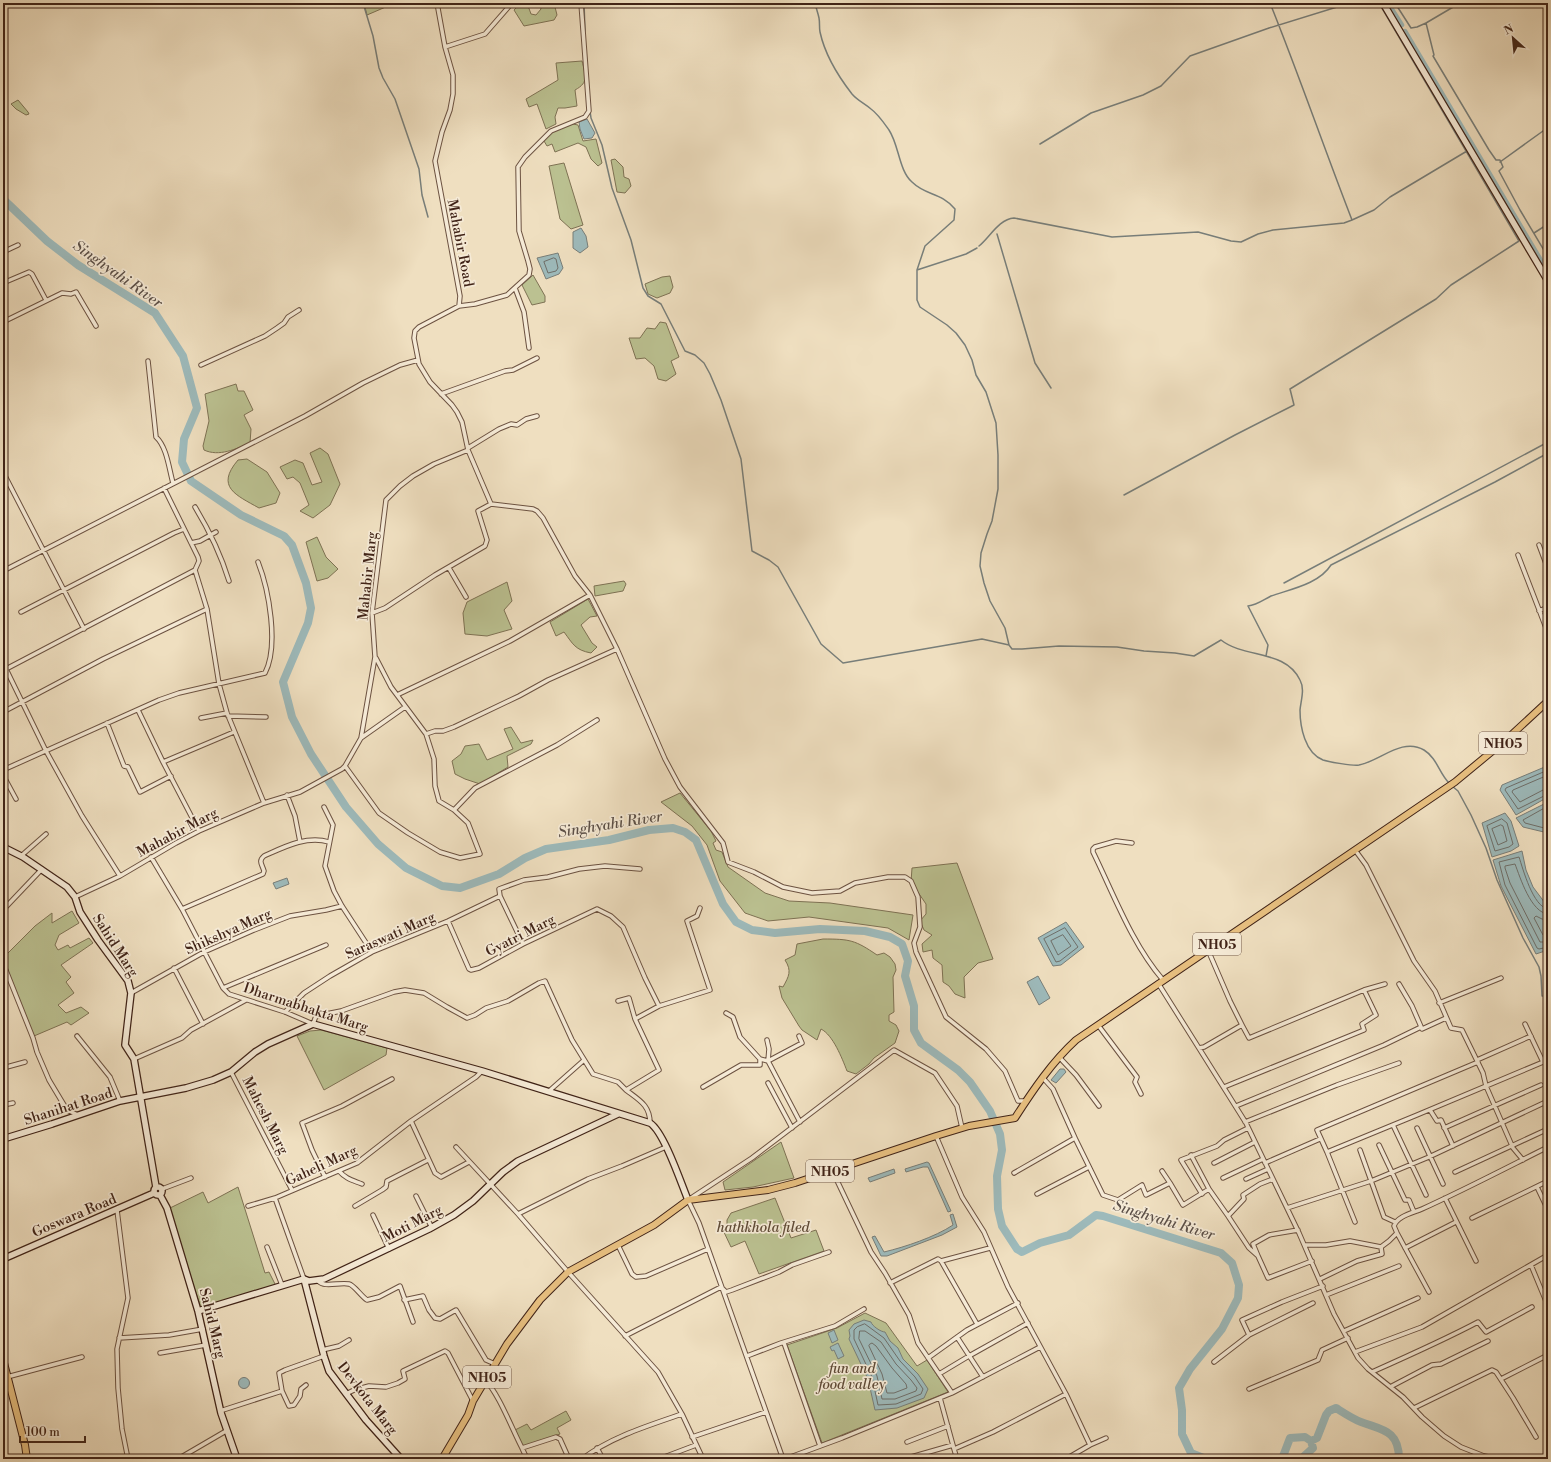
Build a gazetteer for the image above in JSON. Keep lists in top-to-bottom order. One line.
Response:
{"streets":{"main road":["NH05"],"street":["Mahabir Road","Mahabir Marg","Shikshya Marg","Saraswati Marg","Gyatri Marg","Sahid Marg","Dharmabhakta Marg","Shanihat Road","Mahesh Marg","Gaheli Marg","Goswara Road","Moti Marg","Devkota Marg"]},"crossings":[["Mahabir Road","Mahabir Marg"],["Mahabir Marg","Sahid Marg"],["Mahabir Marg","Dharmabhakta Marg"],["Shikshya Marg","Sahid Marg"],["Shikshya Marg","Dharmabhakta Marg"],["Saraswati Marg","Gyatri Marg"],["Saraswati Marg","Dharmabhakta Marg"],["Sahid Marg","Shanihat Road"],["Sahid Marg","Goswara Road"],["Sahid Marg","Moti Marg"],["Dharmabhakta Marg","Shanihat Road"],["Dharmabhakta Marg","Gaheli Marg"],["Dharmabhakta Marg","Moti Marg"],["Shanihat Road","Mahesh Marg"],["Mahesh Marg","Gaheli Marg"],["Gaheli Marg","Moti Marg"],["Gaheli Marg","Devkota Marg"],["Moti Marg","Devkota Marg"]],"water":["Singhyahi River"],"parks":["hathkhola filed","fun and food valley"],"scale_bar":"100 m","north":"top left"}
